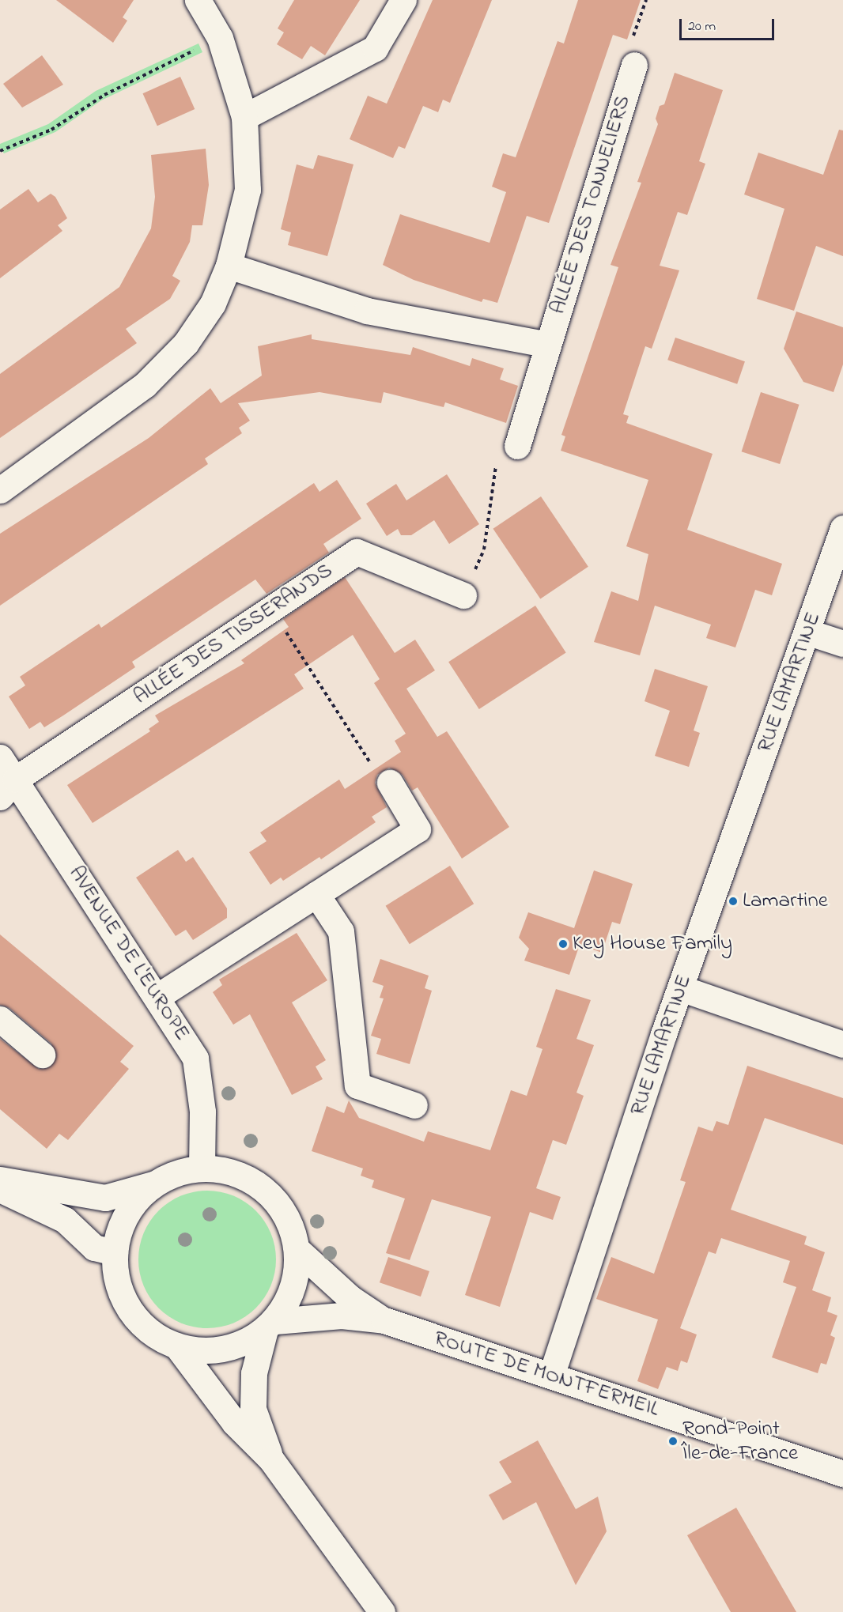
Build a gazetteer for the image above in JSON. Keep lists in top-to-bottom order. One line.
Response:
{"streets":{"street":["ALLÉE DES TONNELIERS","ALLÉE DES TISSERANDS","RUE LAMARTINE","AVENUE DE L'EUROPE","ROUTE DE MONTFERMEIL"]},"crossings":[["ALLÉE DES TISSERANDS","AVENUE DE L'EUROPE"],["RUE LAMARTINE","ROUTE DE MONTFERMEIL"]],"places":["Lamartine","Key House Family","Rond-Point Île-de-France"],"scale_bar":"20 m"}
